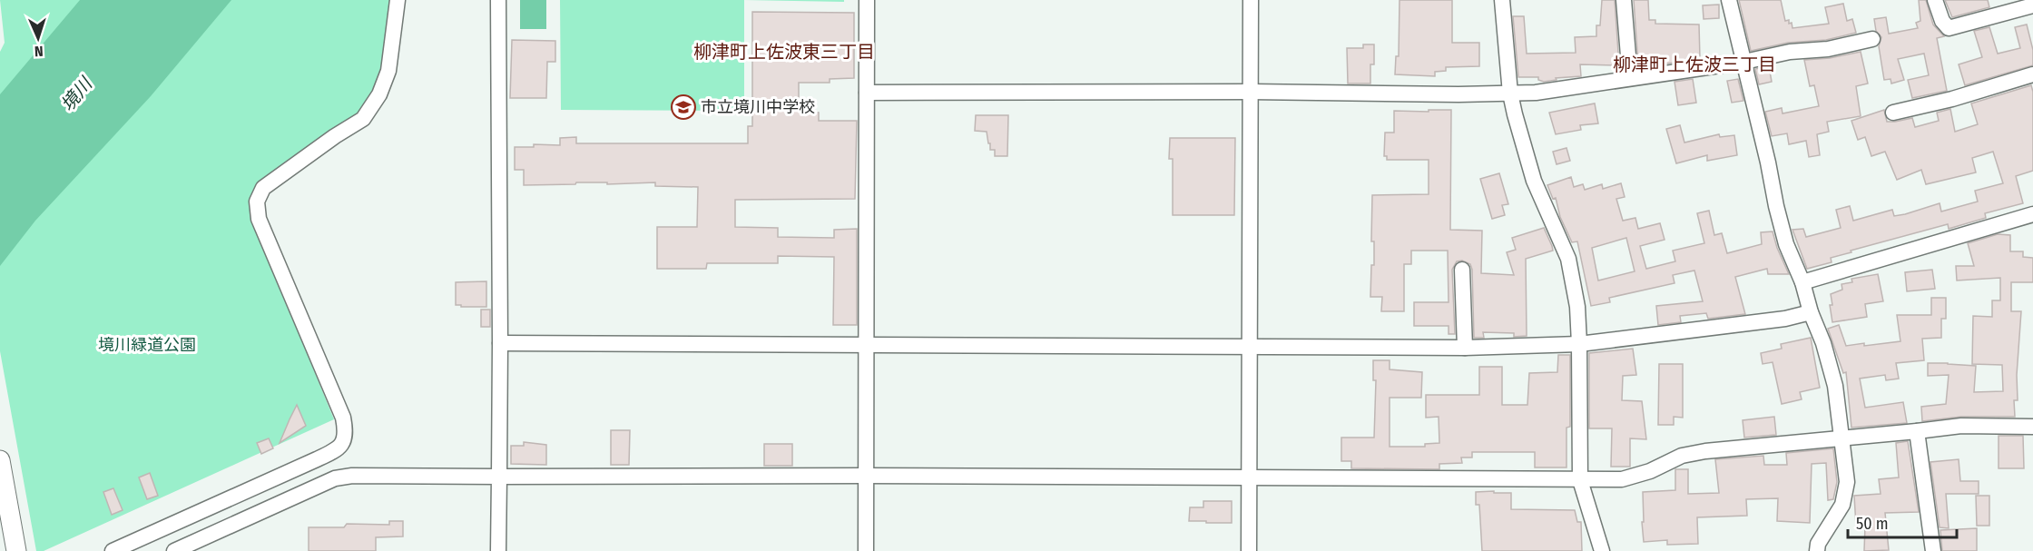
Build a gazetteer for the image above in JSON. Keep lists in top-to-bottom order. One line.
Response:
{"districts":["柳津町上佐波東三丁目","柳津町上佐波三丁目"],"water":["境川"],"parks":["境川緑道公園"],"places":{"school or university":["市立境川中学校"]},"scale_bar":"50 m","north":"bottom"}
